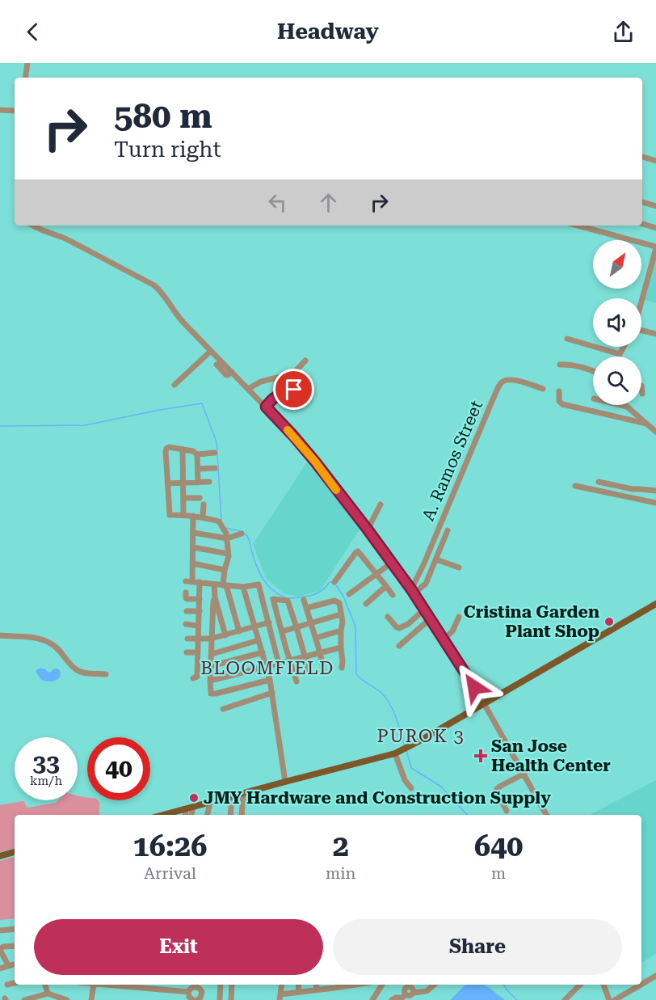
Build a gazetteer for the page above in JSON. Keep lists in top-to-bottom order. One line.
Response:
{"streets":{"street":["A. Ramos Street"]},"districts":["BLOOMFIELD","PUROK 3"],"places":{"other":["Cristina Garden Plant Shop","JMY Hardware and Construction Supply"],"health":["San Jose Health Center"]},"north":"top right","page":{"header":"Headway","turn":["580 m","Turn right"],"speed":"33 km/h","limit":"40","eta":["16:26","Arrival","2","min","640","m"],"buttons":["Exit","Share"]}}
